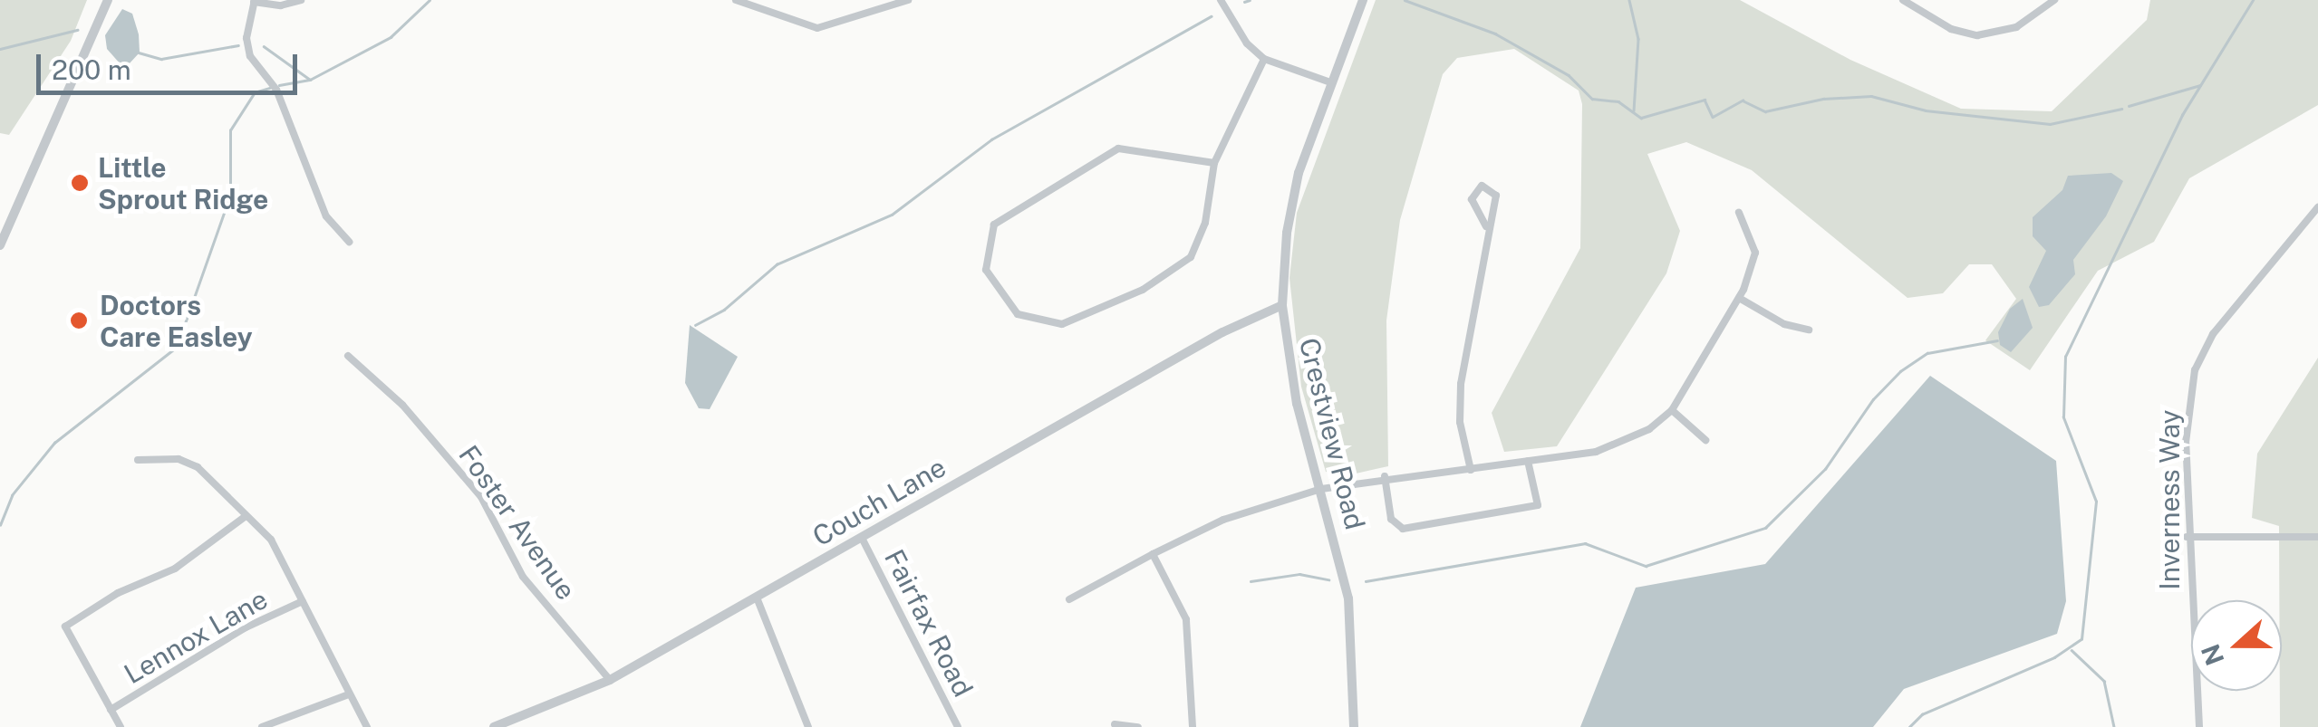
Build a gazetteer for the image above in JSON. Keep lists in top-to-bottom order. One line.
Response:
{"streets":{"street":["Crestview Road","Inverness Way","Couch Lane","Foster Avenue","Fairfax Road","Lennox Lane"]},"crossings":[["Crestview Road","Couch Lane"],["Couch Lane","Foster Avenue"],["Couch Lane","Fairfax Road"]],"places":["Little Sprout Ridge","Doctors Care Easley"],"scale_bar":"200 m","north":"left"}
